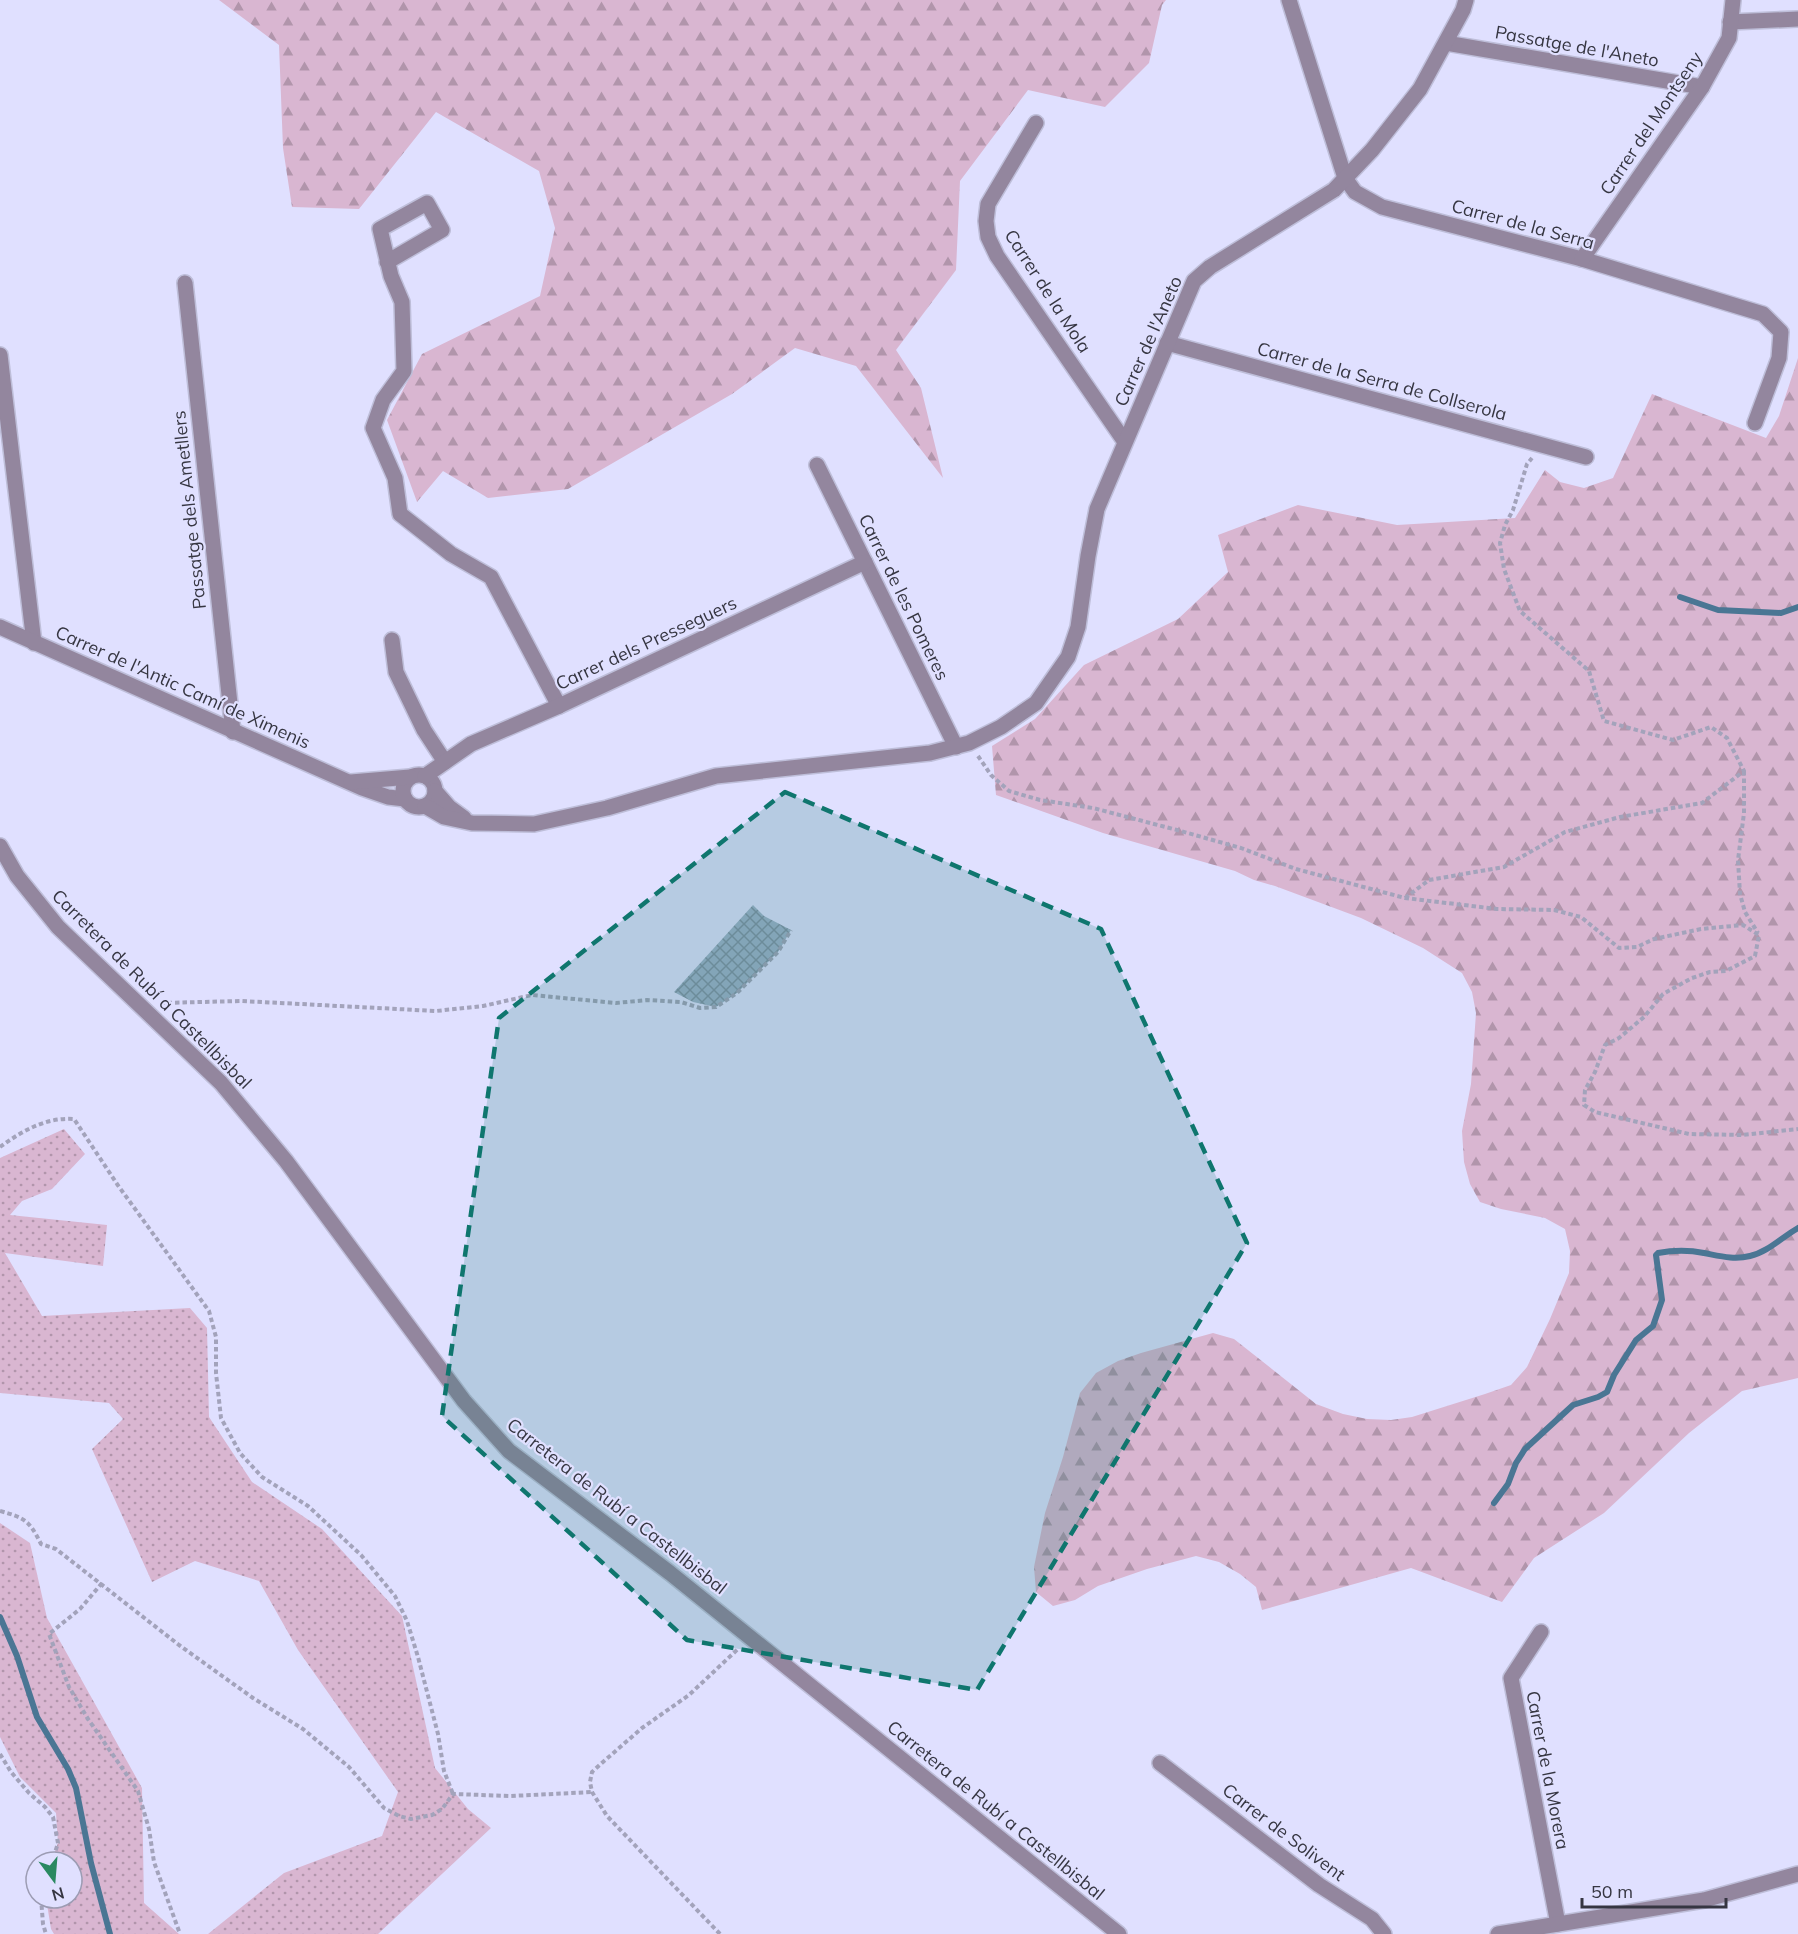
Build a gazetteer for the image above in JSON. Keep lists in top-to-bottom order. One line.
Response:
{"streets":{"street":["Passatge de l'Aneto","Carrer del Montseny","Carrer de la Serra","Carrer de la Mola","Carrer de l'Aneto","Carrer de la Serra de Collserola","Passatge dels Ametllers","Carrer de les Pomeres","Carrer dels Presseguers","Carrer de l'Antic Camí de Ximenis","Carretera de Rubí a Castellbisbal","Carrer de la Morera","Carrer de Solivent"]},"crossings":[["Passatge de l'Aneto","Carrer del Montseny"],["Passatge de l'Aneto","Carrer de l'Aneto"],["Carrer del Montseny","Carrer de la Serra"],["Carrer de la Serra","Carrer de l'Aneto"],["Carrer de la Mola","Carrer de l'Aneto"],["Carrer de l'Aneto","Carrer de la Serra de Collserola"],["Carrer de l'Aneto","Carrer de les Pomeres"],["Passatge dels Ametllers","Carrer de l'Antic Camí de Ximenis"],["Carrer de les Pomeres","Carrer dels Presseguers"]],"scale_bar":"50 m","north":"bottom"}
